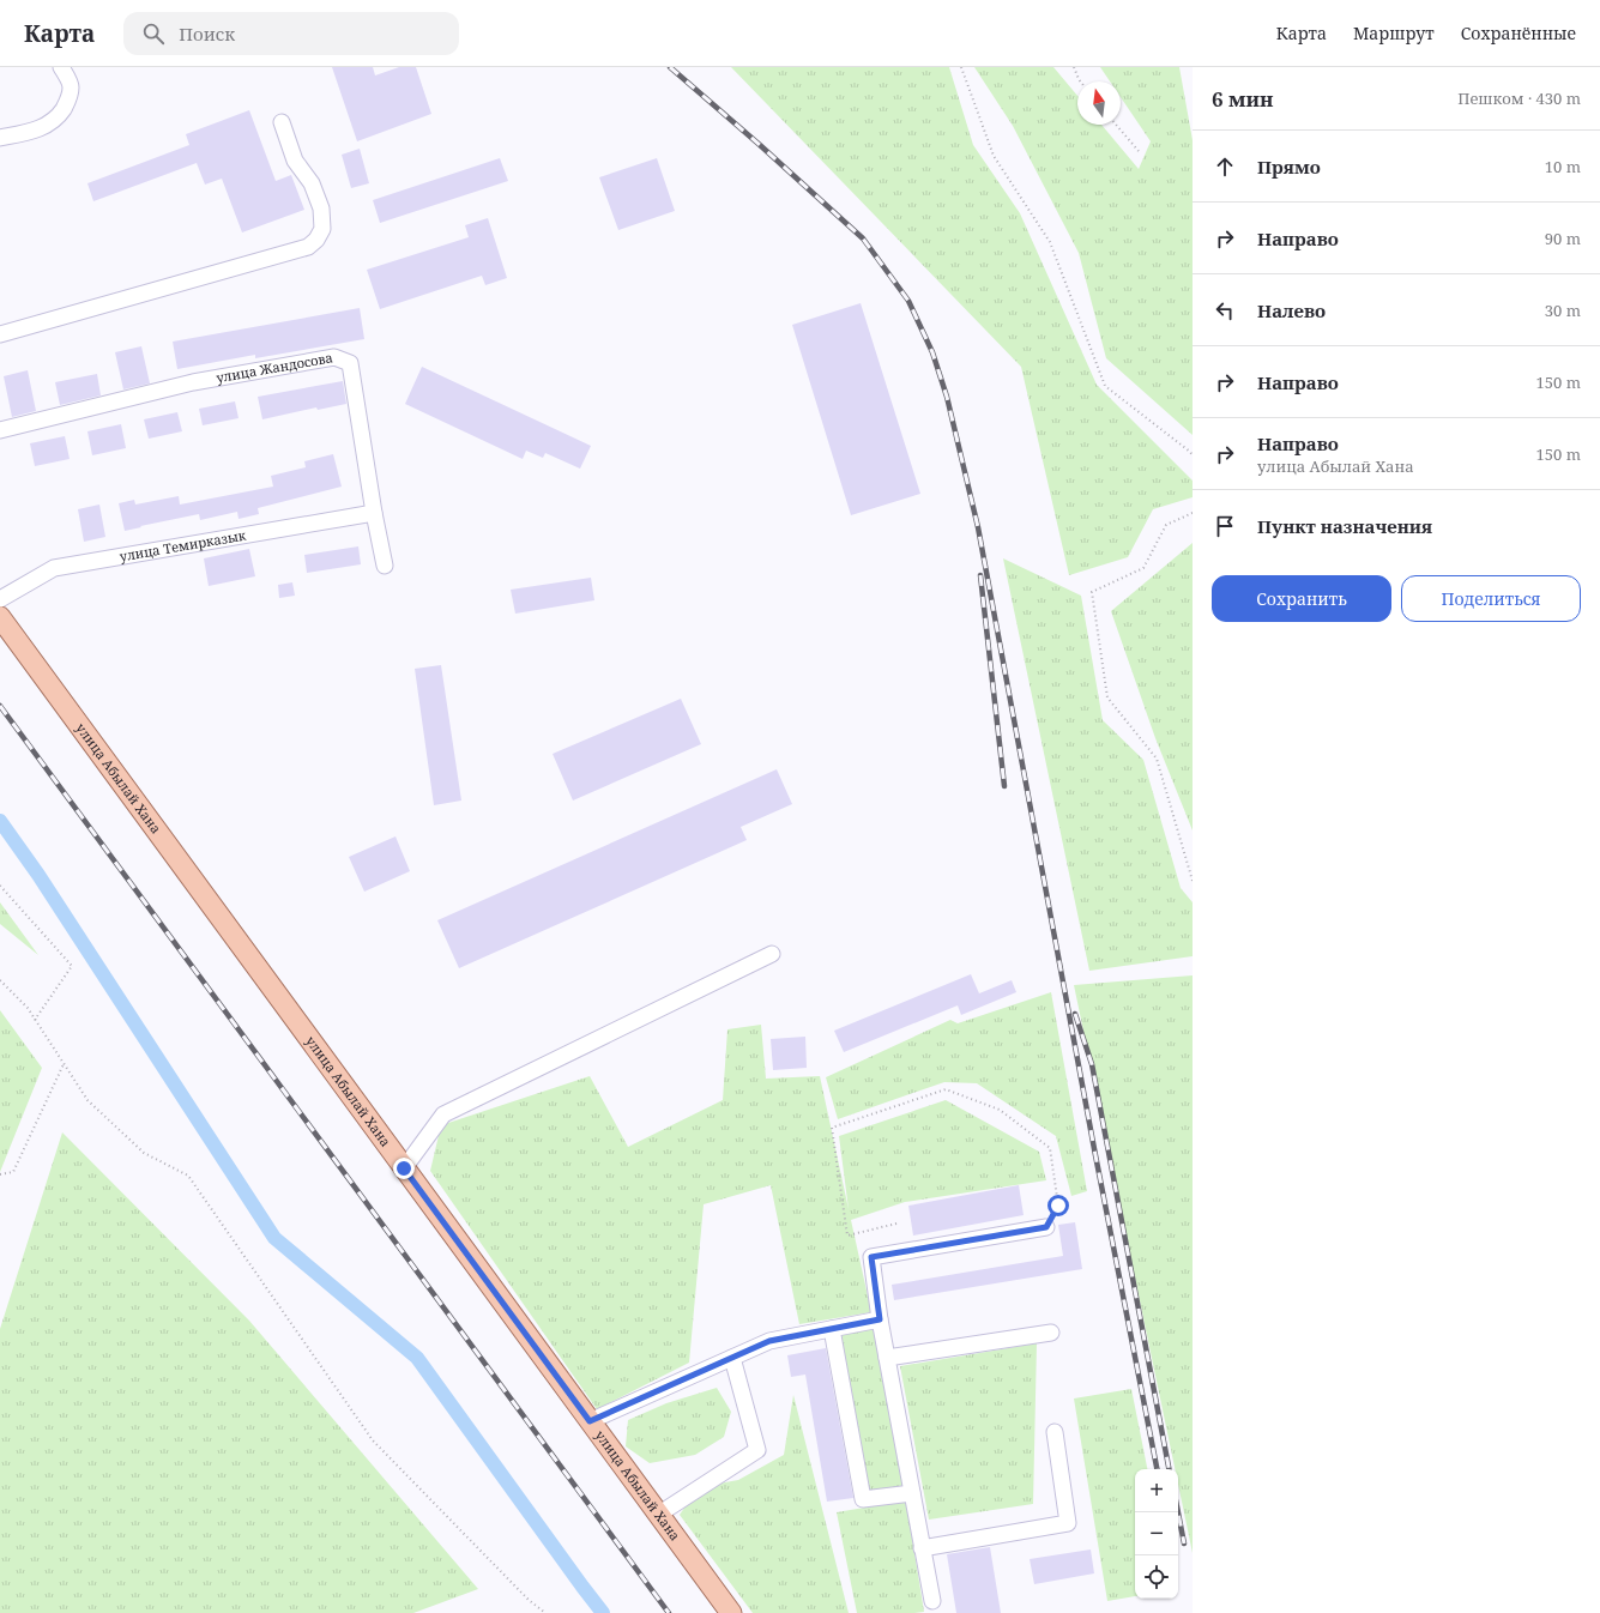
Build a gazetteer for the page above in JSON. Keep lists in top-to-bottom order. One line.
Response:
{"streets":{"main road":["улица Абылай Хана"],"street":["улица Жандосова","улица Темирказык"]},"crossings":[["улица Жандосова","улица Темирказык"]],"north":"top","page":{"header":"Карта","search":"Поиск","nav":["Карта","Маршрут","Сохранённые"],"heading":["6 мин","Пешком · 430 m"],"list":[["Прямо","10 m"],["Направо","90 m"],["Налево","30 m"],["Направо","150 m"],["Направо","улица Абылай Хана","150 m"],"Пункт назначения"],"buttons":["Сохранить","Поделиться"],"map_buttons":["+","−"]}}
